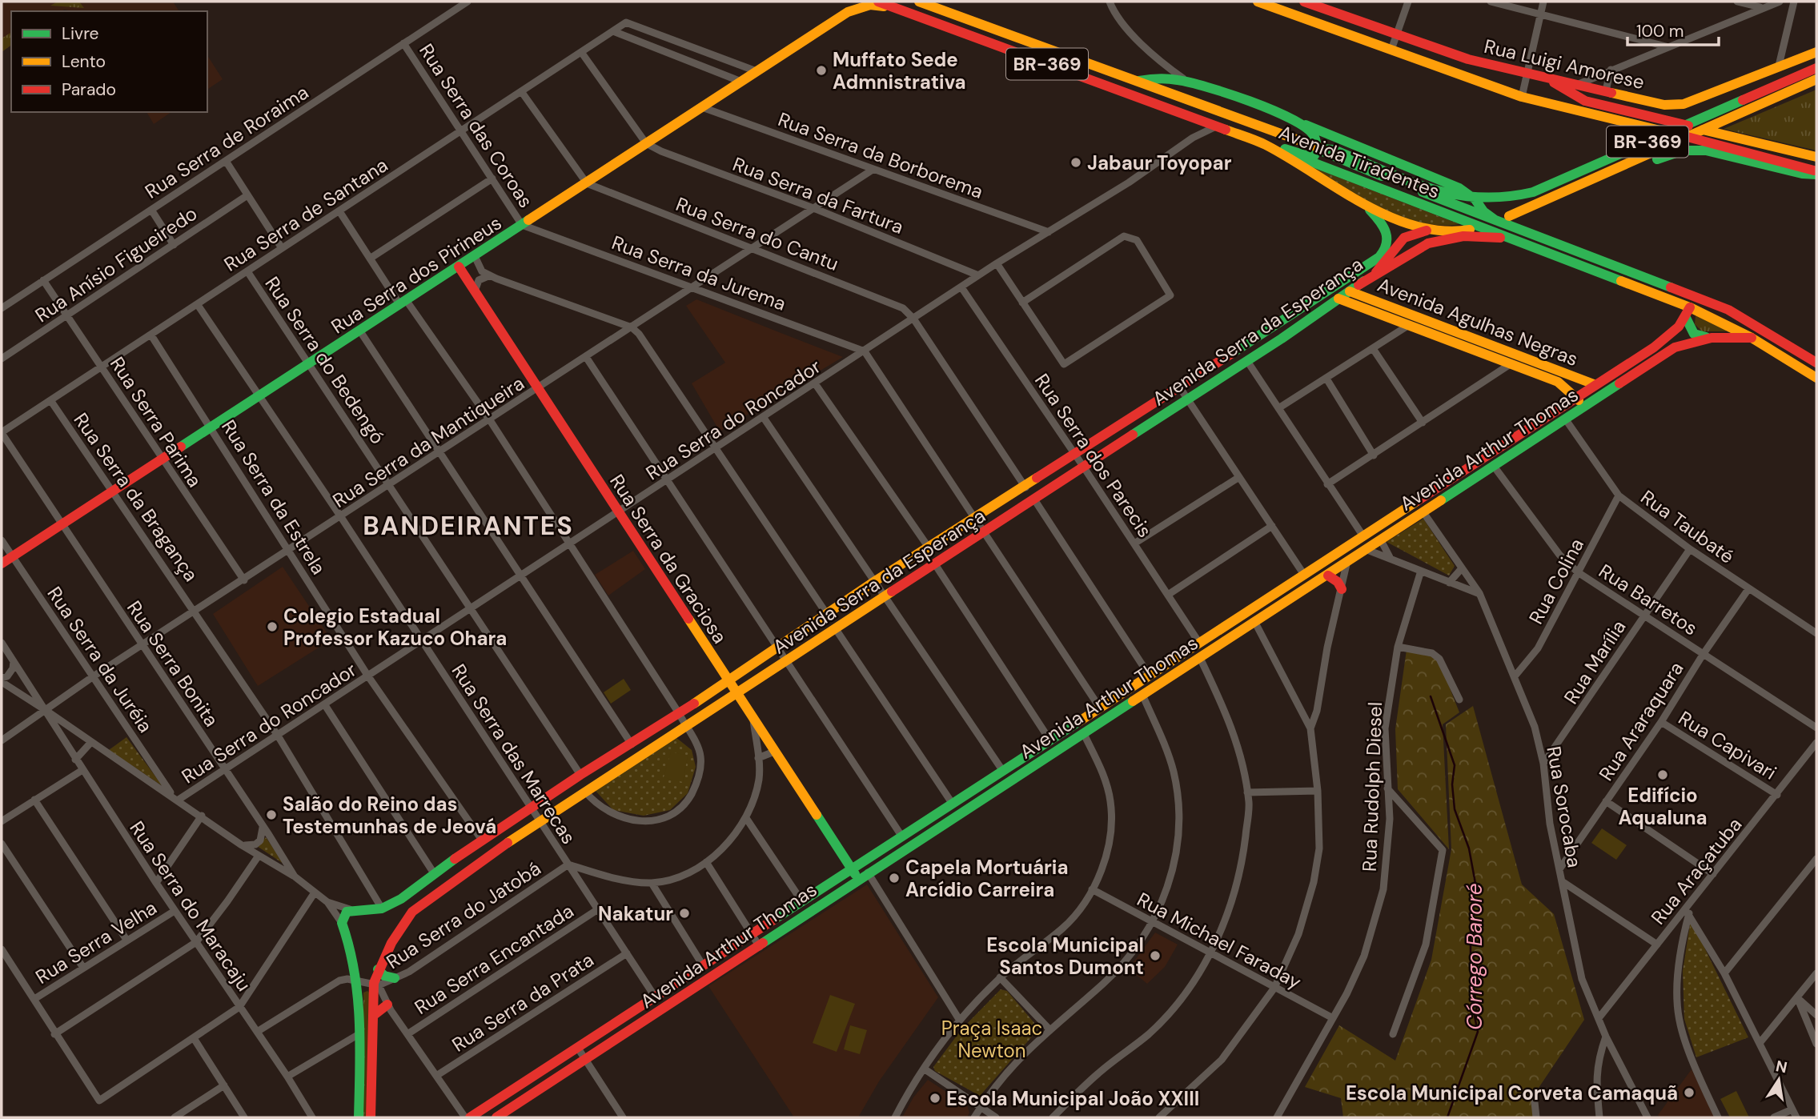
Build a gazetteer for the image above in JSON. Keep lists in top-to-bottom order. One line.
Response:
{"streets":{"main road":["BR-369","Rua Luigi Amorese","Avenida Tiradentes","Rua Serra dos Pirineus","Avenida Agulhas Negras","Avenida Serra da Esperança","Avenida Arthur Thomas","Rua Serra da Graciosa"],"street":["Rua Serra das Coroas","Rua Serra de Roraima","Rua Serra da Borborema","Rua Serra da Fartura","Rua Serra de Santana","Rua Serra do Cantu","Rua Anísio Figueiredo","Rua Serra da Jurema","Rua Serra do Bedengó","Rua Serra do Roncador","Rua Serra Parima","Rua Serra da Mantiqueira","Rua Serra dos Parecis","Rua Serra da Bragança","Rua Serra da Estrela","Rua Taubaté","Rua Colina","Rua Barretos","Rua Serra da Juréia","Rua Marília","Rua Serra Bonita","Rua Araraquara","Rua Capivari","Rua Serra das Marrecas","Rua Rudolph Diesel","Rua Sorocaba","Rua Araçatuba","Rua Serra do Maracaju","Rua Serra do Jatobá","Rua Michael Faraday","Rua Serra Velha","Rua Serra Encantada","Rua Serra da Prata"]},"crossings":[["BR-369","Avenida Tiradentes"],["BR-369","Avenida Serra da Esperança"],["Rua Serra das Coroas","Rua Serra de Roraima"],["Rua Serra das Coroas","Rua Serra de Santana"],["Rua Serra das Coroas","Rua Serra da Jurema"],["Rua Serra das Coroas","Rua Serra dos Pirineus"],["Rua Serra de Roraima","Rua Serra Parima"],["Rua Serra da Borborema","Rua Serra dos Pirineus"],["Rua Serra da Borborema","Rua Serra do Roncador"],["Rua Serra da Borborema","Rua Serra da Mantiqueira"],["Avenida Tiradentes","Rua Serra do Roncador"],["Avenida Tiradentes","Avenida Arthur Thomas"],["Rua Serra da Fartura","Rua Serra dos Pirineus"],["Rua Serra da Fartura","Rua Serra do Roncador"],["Rua Serra da Fartura","Rua Serra da Mantiqueira"],["Rua Serra de Santana","Rua Serra dos Pirineus"],["Rua Serra de Santana","Rua Serra do Bedengó"],["Rua Serra de Santana","Rua Serra Parima"],["Rua Serra de Santana","Rua Serra da Bragança"],["Rua Serra de Santana","Rua Serra da Estrela"],["Rua Serra de Santana","Rua Serra Bonita"],["Rua Serra de Santana","Rua Serra das Marrecas"],["Rua Serra do Cantu","Rua Serra dos Pirineus"],["Rua Serra do Cantu","Avenida Serra da Esperança"],["Rua Serra do Cantu","Rua Serra do Roncador"],["Rua Serra do Cantu","Rua Serra da Mantiqueira"],["Rua Anísio Figueiredo","Rua Serra Parima"],["Rua Serra da Jurema","Rua Serra dos Pirineus"],["Rua Serra da Jurema","Rua Serra do Roncador"],["Rua Serra da Jurema","Rua Serra da Mantiqueira"],["Rua Serra dos Pirineus","Rua Serra do Bedengó"],["Rua Serra dos Pirineus","Rua Serra Parima"],["Rua Serra dos Pirineus","Rua Serra da Bragança"],["Rua Serra dos Pirineus","Rua Serra da Estrela"],["Rua Serra dos Pirineus","Rua Serra da Graciosa"],["Rua Serra dos Pirineus","Rua Serra da Juréia"],["Rua Serra dos Pirineus","Rua Serra Bonita"],["Rua Serra dos Pirineus","Rua Serra das Marrecas"],["Avenida Agulhas Negras","Avenida Serra da Esperança"],["Avenida Agulhas Negras","Avenida Arthur Thomas"],["Avenida Serra da Esperança","Rua Serra do Bedengó"],["Avenida Serra da Esperança","Rua Serra dos Parecis"],["Avenida Serra da Esperança","Rua Serra da Bragança"],["Avenida Serra da Esperança","Rua Serra da Estrela"],["Avenida Serra da Esperança","Rua Serra da Graciosa"],["Avenida Serra da Esperança","Rua Serra Bonita"],["Avenida Serra da Esperança","Rua Serra das Marrecas"],["Avenida Serra da Esperança","Rua Serra do Jatobá"],["Rua Serra do Bedengó","Rua Serra do Roncador"],["Rua Serra do Bedengó","Rua Serra da Mantiqueira"],["Rua Serra do Roncador","Rua Serra dos Parecis"],["Rua Serra do Roncador","Rua Serra da Bragança"],["Rua Serra do Roncador","Rua Serra da Estrela"],["Rua Serra do Roncador","Rua Serra da Graciosa"],["Rua Serra do Roncador","Rua Serra da Juréia"],["Rua Serra do Roncador","Rua Serra Bonita"],["Rua Serra do Roncador","Rua Serra das Marrecas"],["Rua Serra Parima","Rua Serra da Mantiqueira"],["Rua Serra da Mantiqueira","Rua Serra da Bragança"],["Rua Serra da Mantiqueira","Rua Serra da Estrela"],["Rua Serra da Mantiqueira","Rua Serra da Graciosa"],["Rua Serra da Mantiqueira","Rua Serra da Juréia"],["Rua Serra da Mantiqueira","Rua Serra Bonita"],["Rua Serra da Mantiqueira","Rua Serra das Marrecas"],["Rua Serra da Mantiqueira","Rua Serra do Maracaju"],["Avenida Arthur Thomas","Rua Serra dos Parecis"],["Avenida Arthur Thomas","Rua Taubaté"],["Avenida Arthur Thomas","Rua Serra da Graciosa"],["Avenida Arthur Thomas","Rua Barretos"],["Avenida Arthur Thomas","Rua Serra das Marrecas"],["Avenida Arthur Thomas","Rua Sorocaba"],["Rua Taubaté","Rua Colina"],["Rua Taubaté","Rua Marília"],["Rua Taubaté","Rua Araraquara"],["Rua Colina","Rua Barretos"],["Rua Colina","Rua Sorocaba"],["Rua Barretos","Rua Marília"],["Rua Barretos","Rua Araraquara"],["Rua Marília","Rua Sorocaba"],["Rua Araraquara","Rua Capivari"],["Rua Araraquara","Rua Sorocaba"],["Rua Capivari","Rua Araçatuba"],["Rua Serra das Marrecas","Rua Serra do Jatobá"],["Rua Serra das Marrecas","Rua Serra Encantada"],["Rua Serra das Marrecas","Rua Serra da Prata"],["Rua Rudolph Diesel","Rua Michael Faraday"],["Rua Sorocaba","Rua Araçatuba"],["Rua Serra do Maracaju","Rua Serra Velha"]],"districts":["BANDEIRANTES"],"water":["Córrego Baroré"],"parks":["Praça Isaac Newton"],"places":["Muffato Sede Admnistrativa","Jabaur Toyopar","Colegio Estadual Professor Kazuco Ohara","Edifício Aqualuna","Salão do Reino das Testemunhas de Jeová","Capela Mortuária Arcídio Carreira","Nakatur","Escola Municipal Santos Dumont","Escola Municipal Corveta Camaquã","Escola Municipal João XXIII"],"legend":["Livre","Lento","Parado"],"scale_bar":"100 m","north":"top"}
